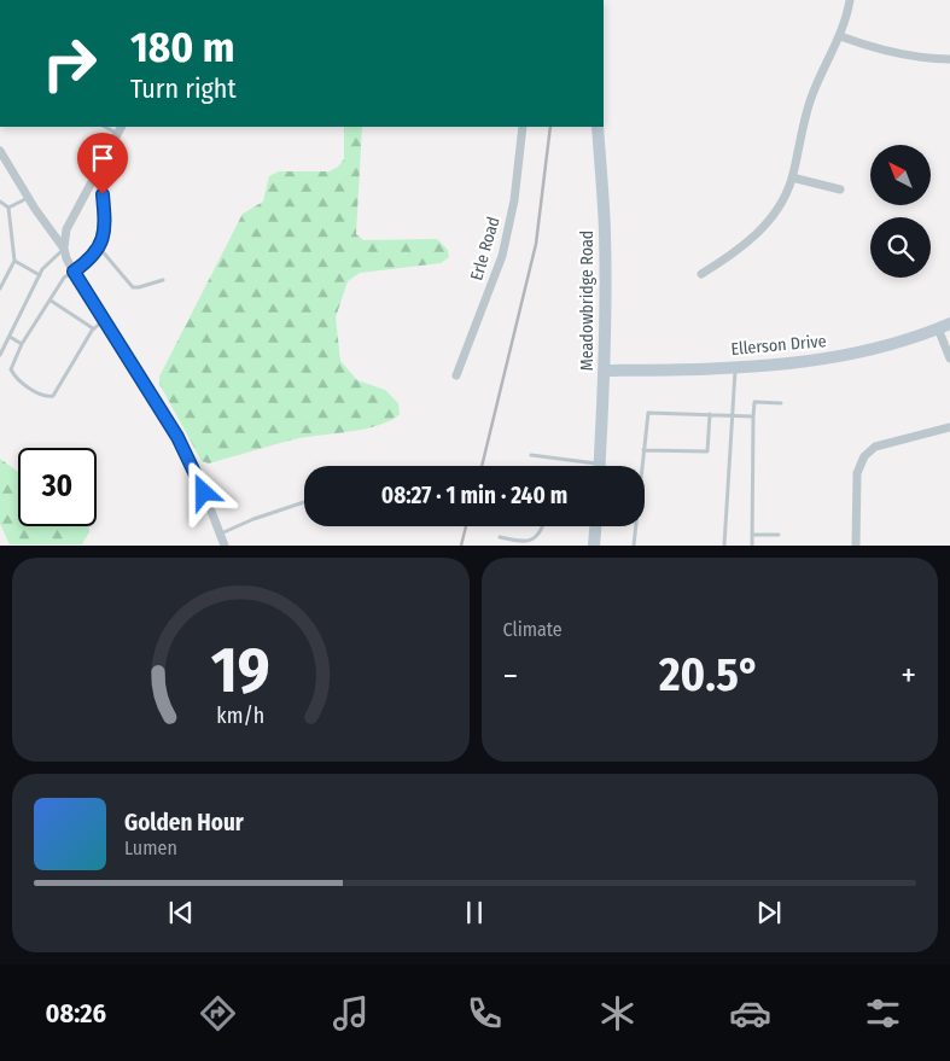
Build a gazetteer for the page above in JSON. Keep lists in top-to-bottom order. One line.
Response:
{"streets":{"main road":["Meadowbridge Road","Ellerson Drive"],"street":["Erle Road"]},"crossings":[["Meadowbridge Road","Ellerson Drive"]],"north":"top left","page":{"turn":["180 m","Turn right"],"limit":"30","trip":"08:27 · 1 min · 240 m","tile":"Climate","heat":["−","20.5°","+"],"song":["Golden Hour","Lumen"],"tabs":"08:26","gauge":["19","km/h"]}}
